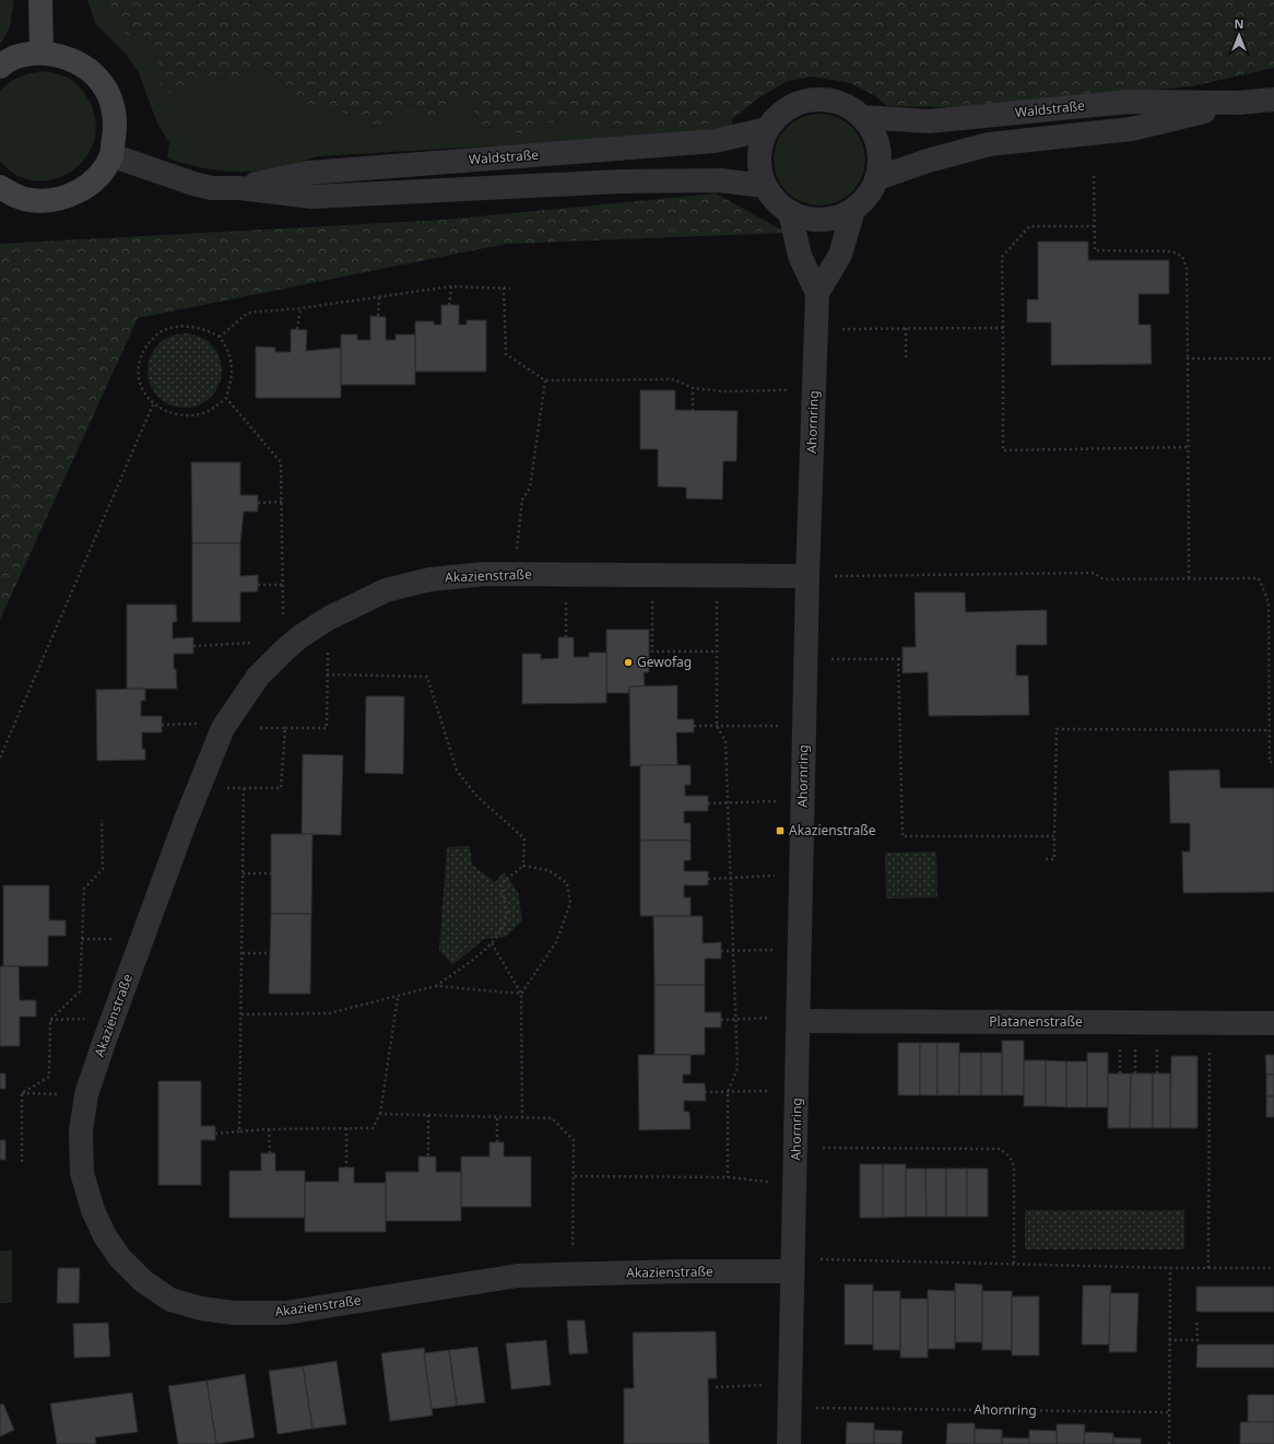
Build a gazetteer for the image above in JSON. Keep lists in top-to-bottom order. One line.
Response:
{"streets":{"street":["Waldstraße","Ahornring","Akazienstraße","Platanenstraße"]},"crossings":[["Waldstraße","Ahornring"],["Ahornring","Akazienstraße"],["Ahornring","Platanenstraße"]],"places":{"other":["Gewofag"],"transit":["Akazienstraße"]},"north":"top"}
